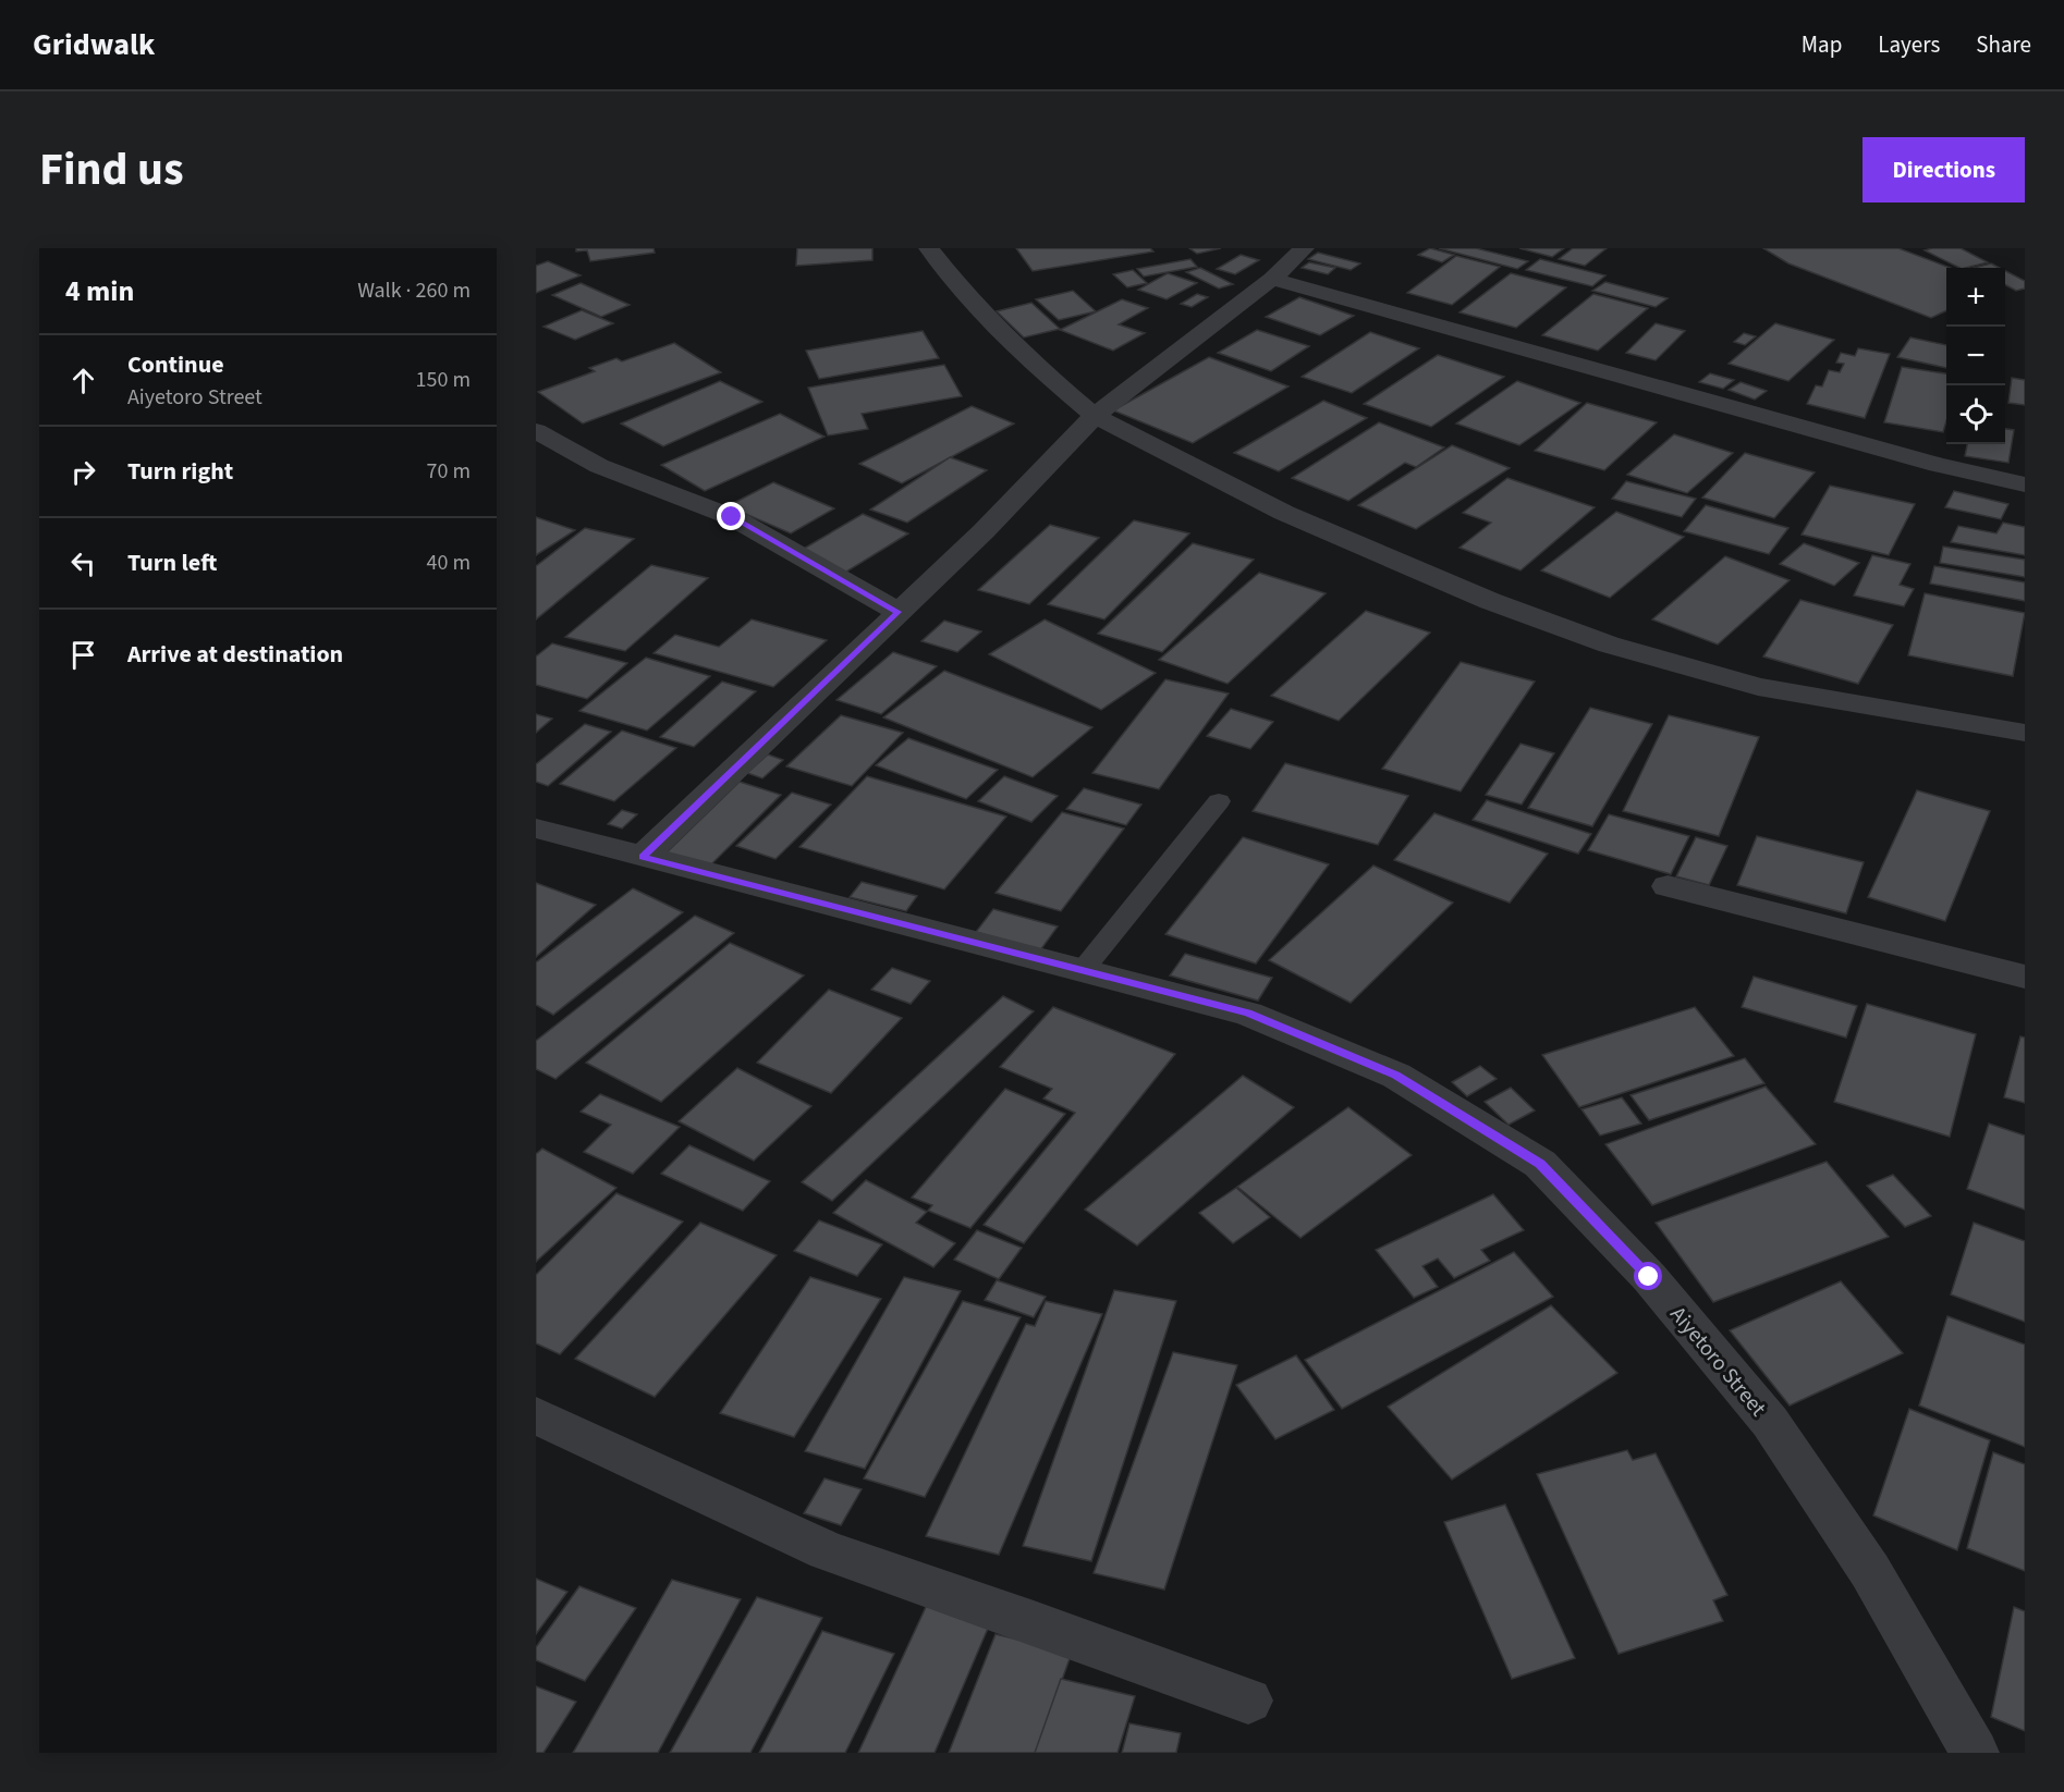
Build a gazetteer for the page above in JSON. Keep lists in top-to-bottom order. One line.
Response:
{"streets":{"street":["Aiyetoro Street"]},"page":{"header":"Gridwalk","nav":["Map","Layers","Share"],"title":"Find us","buttons":"Directions","heading":["4 min","Walk · 260 m"],"map_buttons":["+","−"],"list":[["Continue","Aiyetoro Street","150 m"],["Turn right","70 m"],["Turn left","40 m"],"Arrive at destination"]}}
